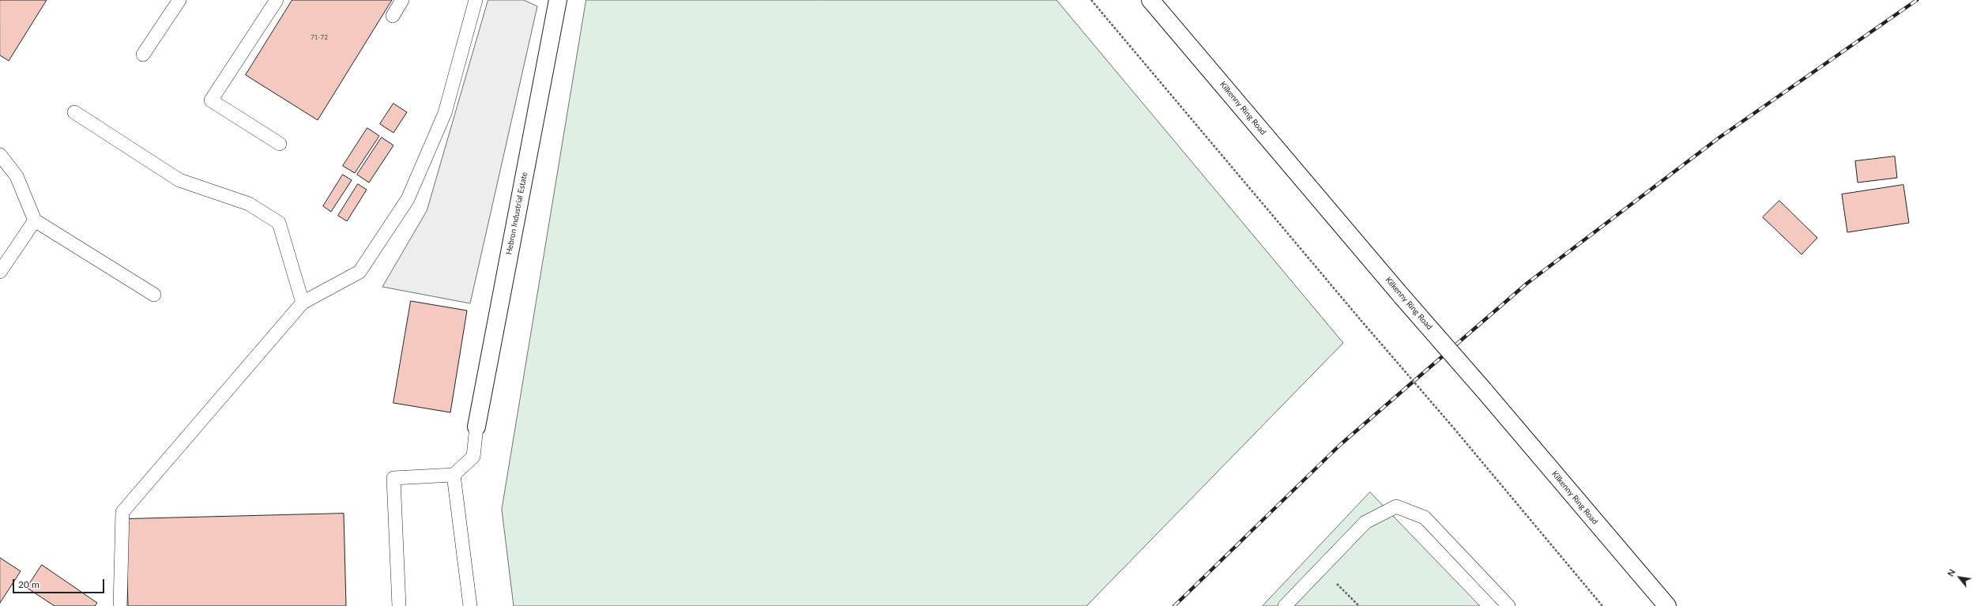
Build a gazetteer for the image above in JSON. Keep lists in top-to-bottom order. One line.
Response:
{"streets":{"main road":["Kilkenny Ring Road","Hebron Industrial Estate"]},"house_numbers":["71-72"],"scale_bar":"20 m","north":"top left"}
